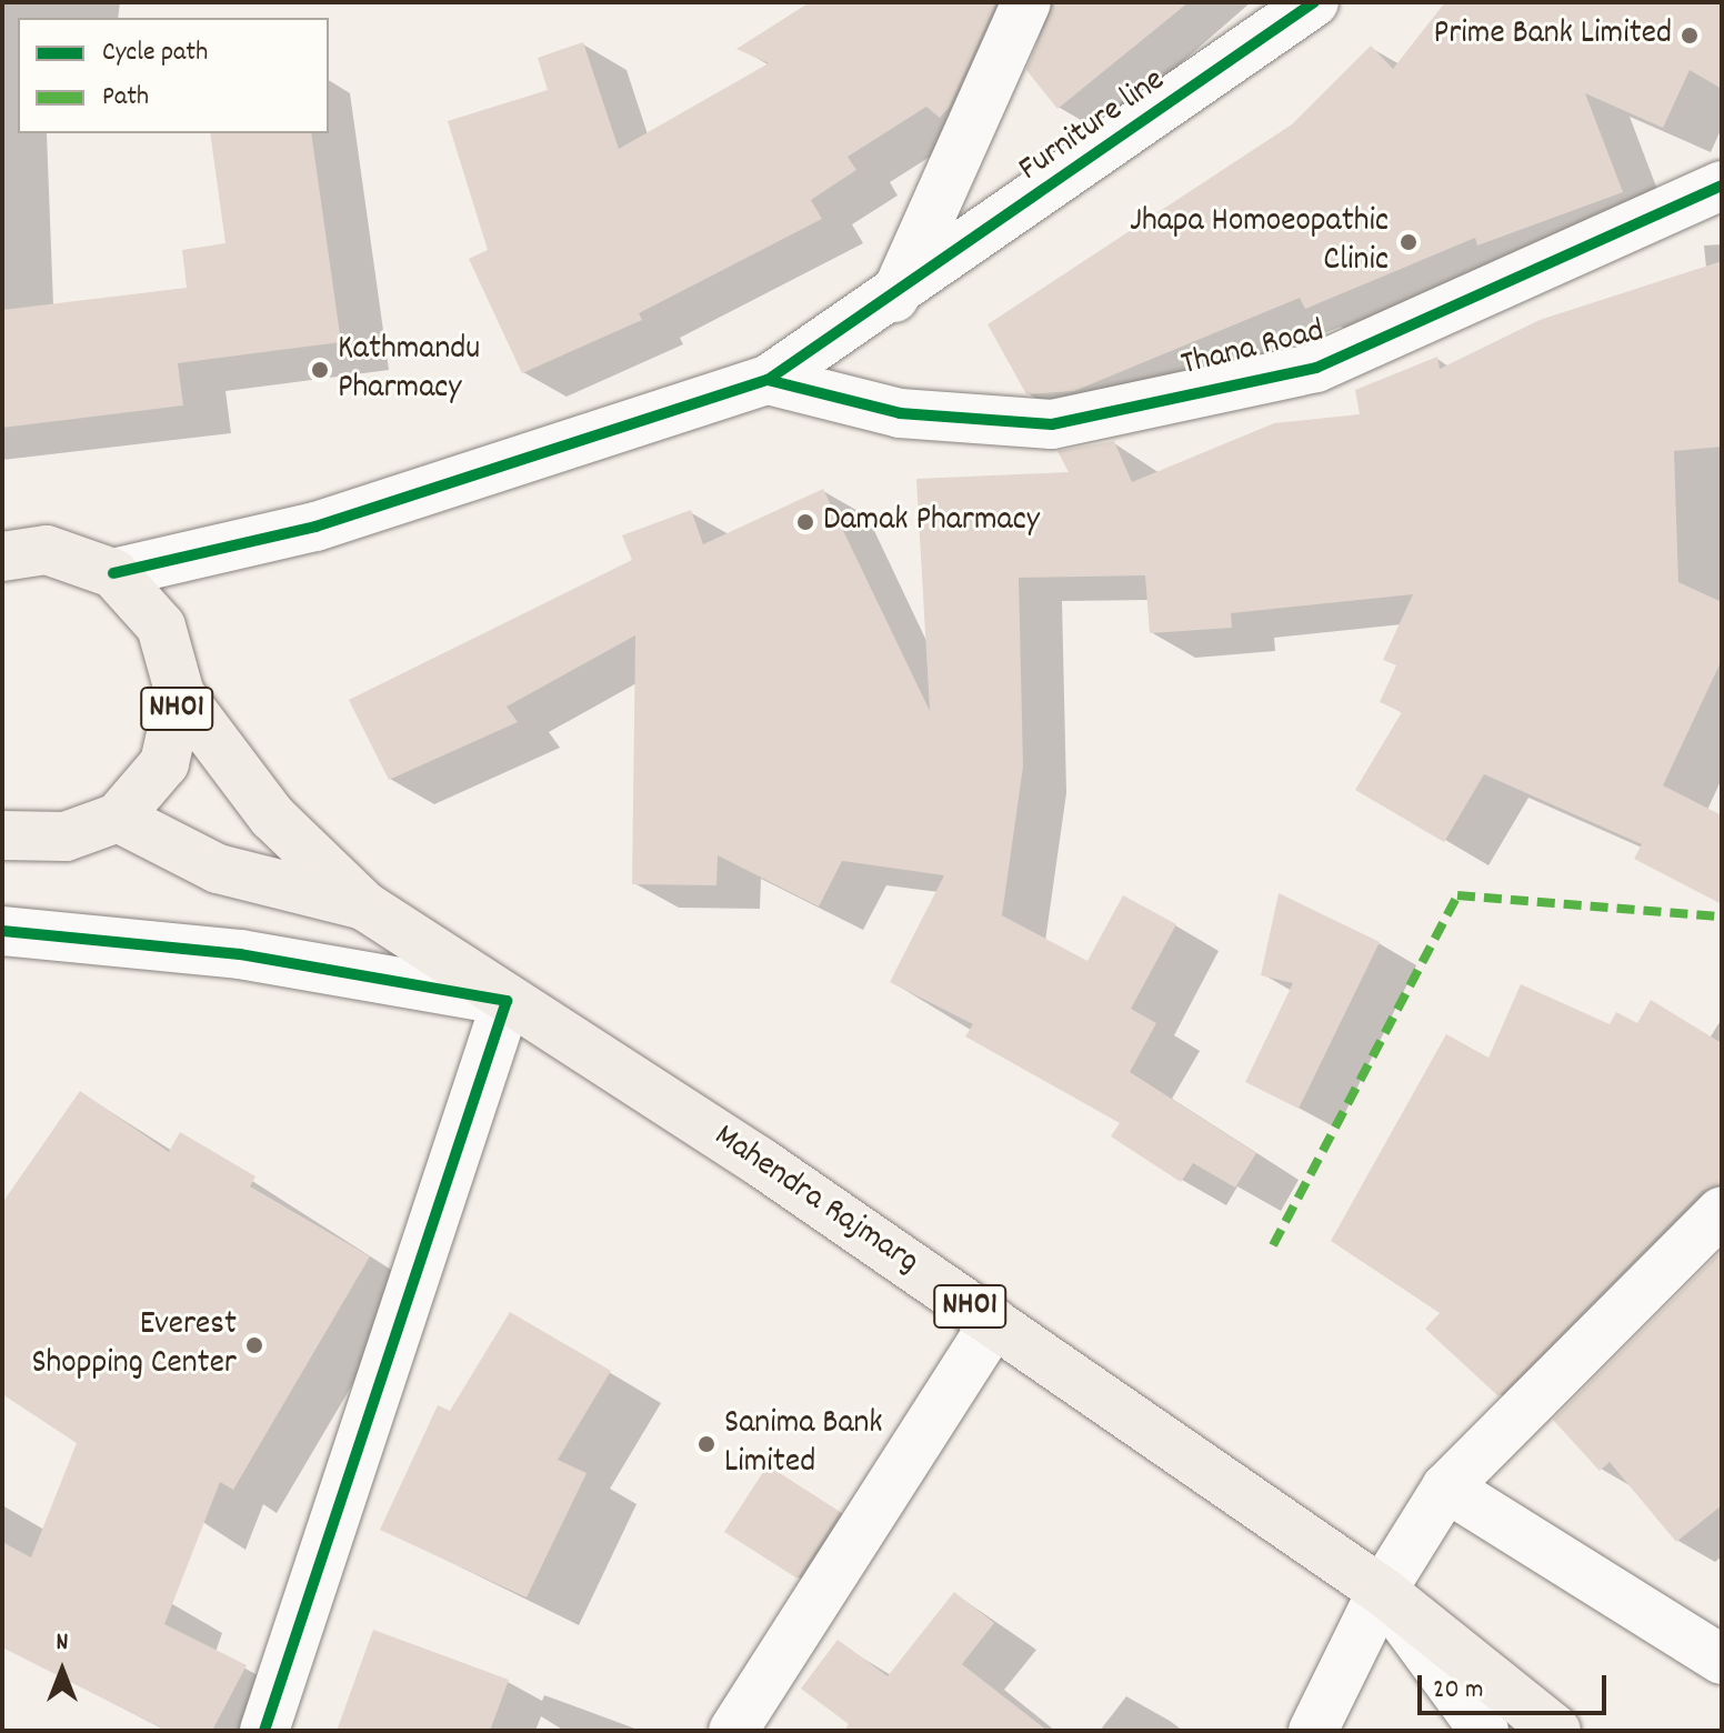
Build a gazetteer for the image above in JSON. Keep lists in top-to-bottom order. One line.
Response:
{"streets":{"highway":["NH01","Mahendra Rajmarg"],"street":["Furniture line","Thana Road"]},"crossings":[["Furniture line","Thana Road"],["Furniture line","NH01"],["NH01","Mahendra Rajmarg"]],"places":["Prime Bank Limited","Jhapa Homoeopathic Clinic","Kathmandu Pharmacy","Damak Pharmacy","Everest Shopping Center","Sanima Bank Limited"],"legend":["Cycle path","Path"],"scale_bar":"20 m","north":"top"}
